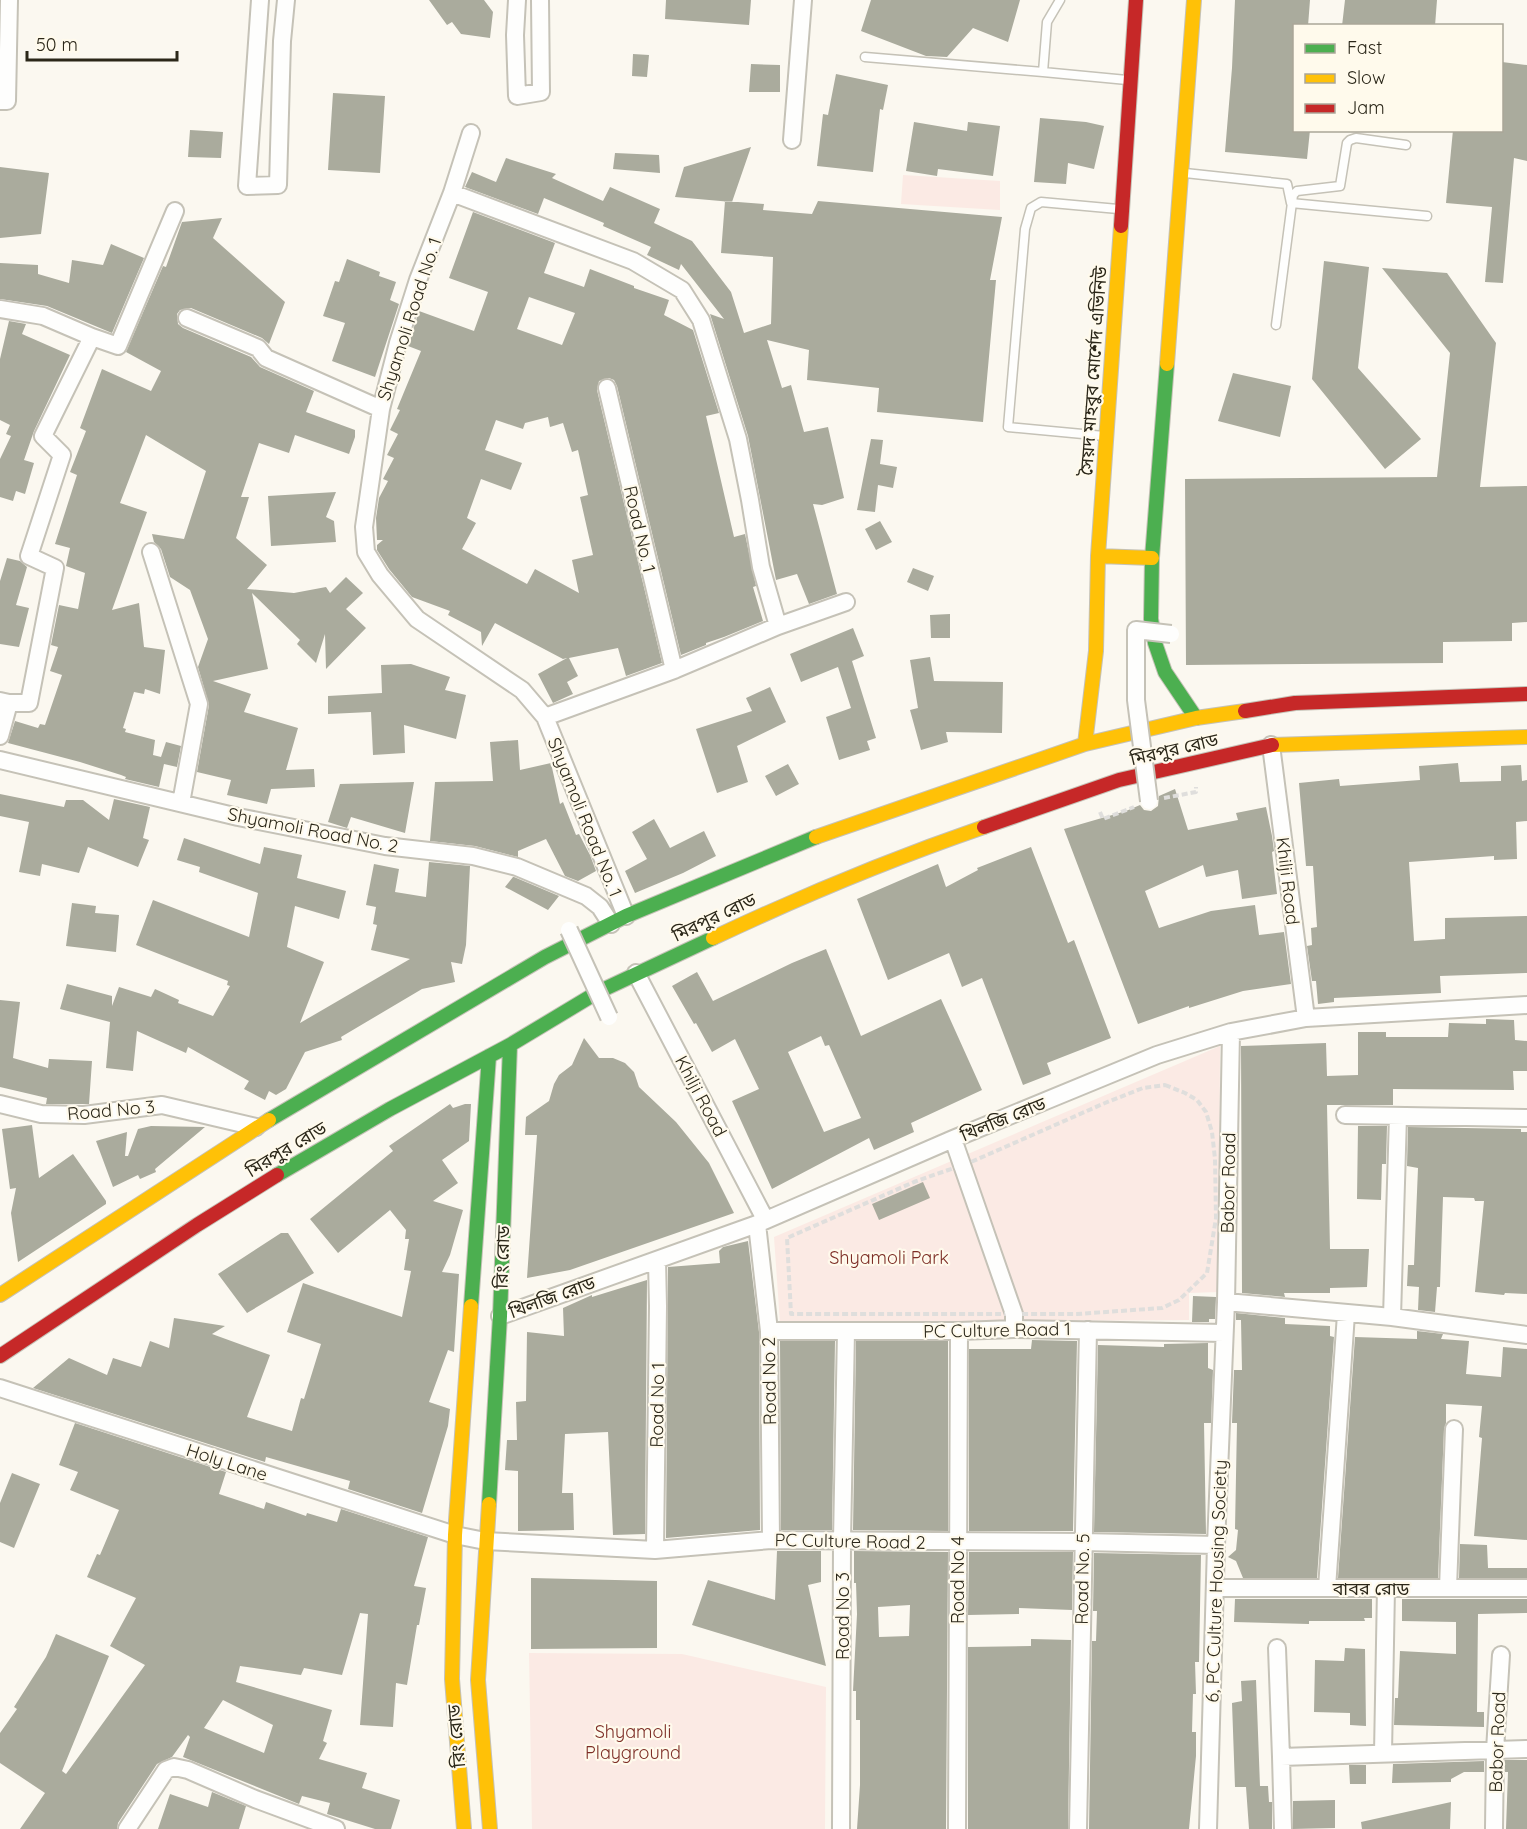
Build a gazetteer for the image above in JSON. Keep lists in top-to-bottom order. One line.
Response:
{"streets":{"main road":["সৈয়দ মাহবুব মোর্শেদ এভিনিউ","মিরপুর রোড","রিং রোড"],"street":["Shyamoli Road No. 1","Road No. 1","Shyamoli Road No. 2","Khilji Road","Road No 3","খিলজি রোড","Babor Road","PC Culture Road 1","Road No 2","Road No 1","Holy Lane","PC Culture Road 2","Road No. 5","Road No 4","6, PC Culture Housing Society","বাবর রোড"]},"crossings":[["Shyamoli Road No. 1","Road No. 1"],["Shyamoli Road No. 1","মিরপুর রোড"],["সৈয়দ মাহবুব মোর্শেদ এভিনিউ","মিরপুর রোড"],["মিরপুর রোড","Shyamoli Road No. 2"],["মিরপুর রোড","Khilji Road"],["মিরপুর রোড","Road No 3"],["মিরপুর রোড","রিং রোড"],["Khilji Road","খিলজি রোড"],["Khilji Road","Road No 2"],["Road No 3","PC Culture Road 1"],["Road No 3","PC Culture Road 2"],["খিলজি রোড","Babor Road"],["খিলজি রোড","রিং রোড"],["খিলজি রোড","Road No 2"],["খিলজি রোড","Road No 1"],["Babor Road","PC Culture Road 1"],["Babor Road","6, PC Culture Housing Society"],["রিং রোড","Holy Lane"],["রিং রোড","PC Culture Road 2"],["PC Culture Road 1","Road No 2"],["PC Culture Road 1","Road No. 5"],["PC Culture Road 1","Road No 4"],["PC Culture Road 1","6, PC Culture Housing Society"],["Road No 2","PC Culture Road 2"],["Road No 1","PC Culture Road 2"],["PC Culture Road 2","Road No. 5"],["PC Culture Road 2","Road No 4"],["PC Culture Road 2","6, PC Culture Housing Society"],["6, PC Culture Housing Society","বাবর রোড"]],"parks":["Shyamoli Park","Shyamoli Playground"],"legend":["Fast","Slow","Jam"],"scale_bar":"50 m"}
